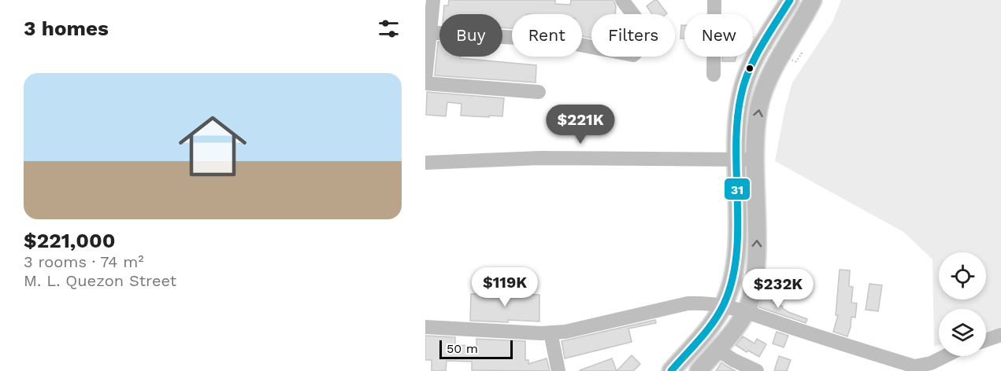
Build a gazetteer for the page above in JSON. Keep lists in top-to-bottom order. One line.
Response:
{"lines":["transit line 31"],"scale_bar":"50 m","page":{"heading":"3 homes","chip":["Buy","Rent","Filters","New"],"list":[{"name":"$221,000","note":"3 rooms · 74 m² · M. L. Quezon Street"}],"price":["$221K","$119K","$232K"],"scale":"50 m"}}
